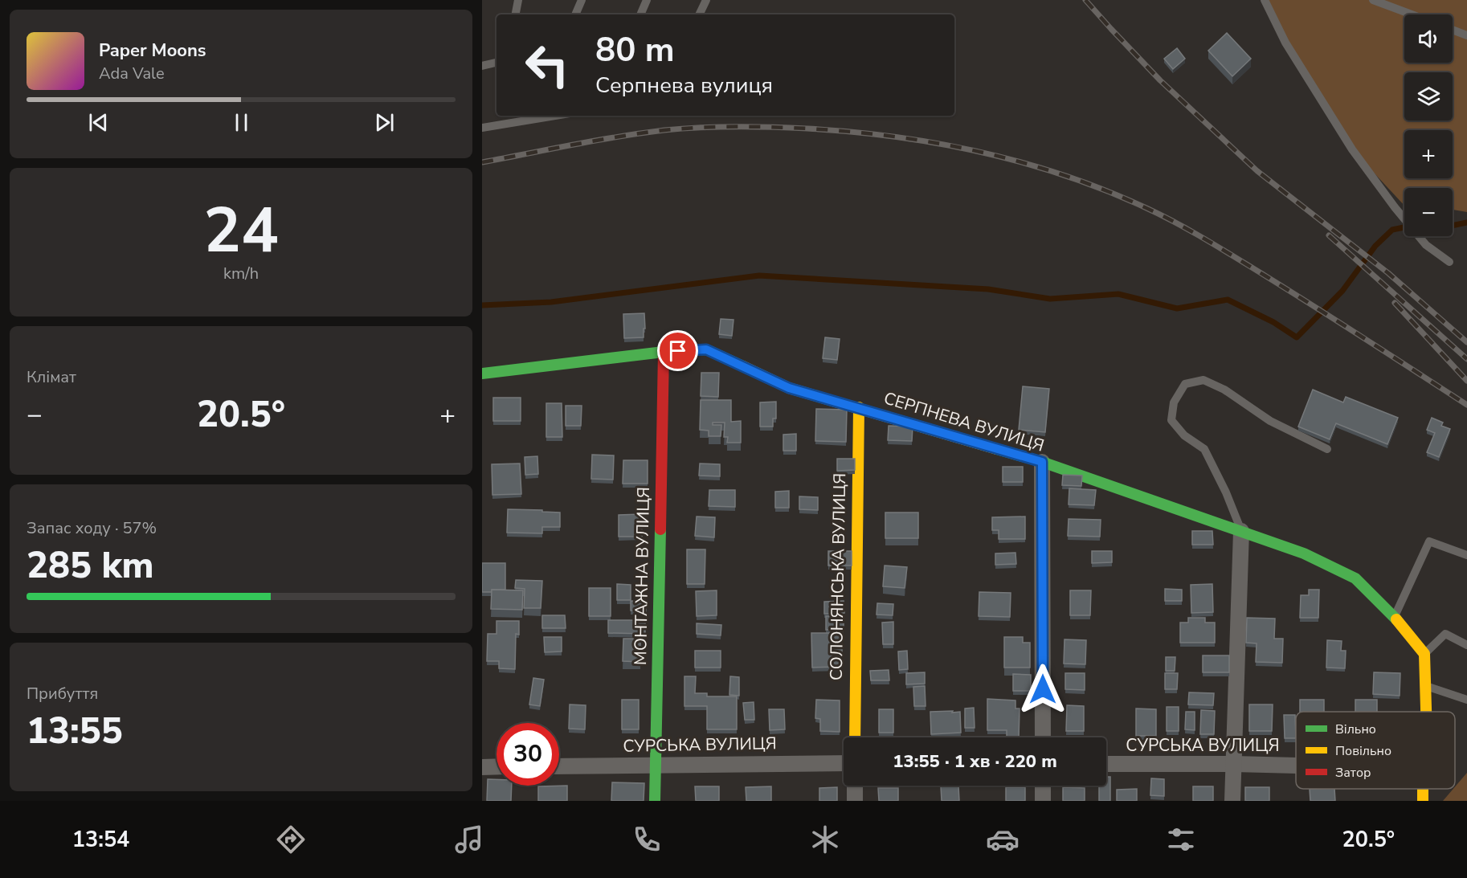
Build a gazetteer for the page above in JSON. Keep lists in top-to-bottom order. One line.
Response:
{"streets":{"street":["СЕРПНЕВА ВУЛИЦЯ","МОНТАЖНА ВУЛИЦЯ","СОЛОНЯНСЬКА ВУЛИЦЯ","СУРСЬКА ВУЛИЦЯ"]},"crossings":[["СЕРПНЕВА ВУЛИЦЯ","МОНТАЖНА ВУЛИЦЯ"],["СЕРПНЕВА ВУЛИЦЯ","СОЛОНЯНСЬКА ВУЛИЦЯ"],["МОНТАЖНА ВУЛИЦЯ","СУРСЬКА ВУЛИЦЯ"]],"legend":["Вільно","Повільно","Затор"],"page":{"map_buttons":["+","−"],"turn":["80 m","Серпнева вулиця"],"song":["Paper Moons","Ada Vale"],"tile":[["24","km/h"],"Клімат",["Запас ходу · 57%","285 km"],["Прибуття","13:55"]],"heat":["−","20.5°","+"],"limit":"30","trip":"13:55 · 1 хв · 220 m","tabs":["13:54","20.5°"]}}
